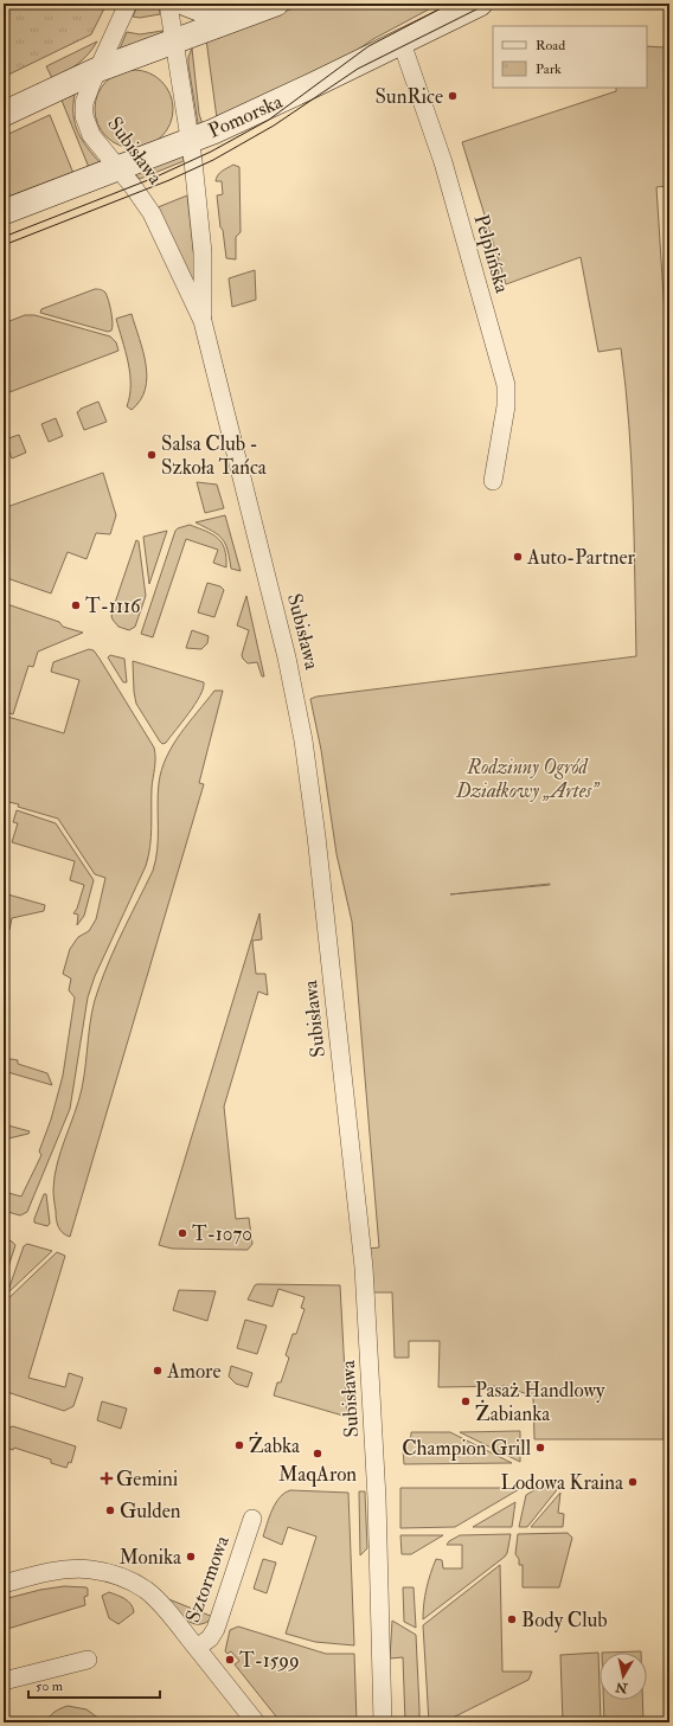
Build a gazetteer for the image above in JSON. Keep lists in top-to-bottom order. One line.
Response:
{"streets":{"main road":["Pomorska"],"street":["Subisława","Pelplińska","Sztormowa"]},"crossings":[["Pomorska","Subisława"],["Pomorska","Pelplińska"]],"parks":["Rodzinny Ogród Działkowy „Artes”"],"places":{"other":["SunRice","Salsa Club - Szkoła Tańca","Auto-Partner","T-1116","T-1070","Amore","Pasaż Handlowy Żabianka","Żabka","Champion Grill","MaqAron","Lodowa Kraina","Gulden","Monika","Body Club","T-1599"],"health":["Gemini"]},"legend":["Road","Park"],"scale_bar":"50 m","north":"bottom"}
